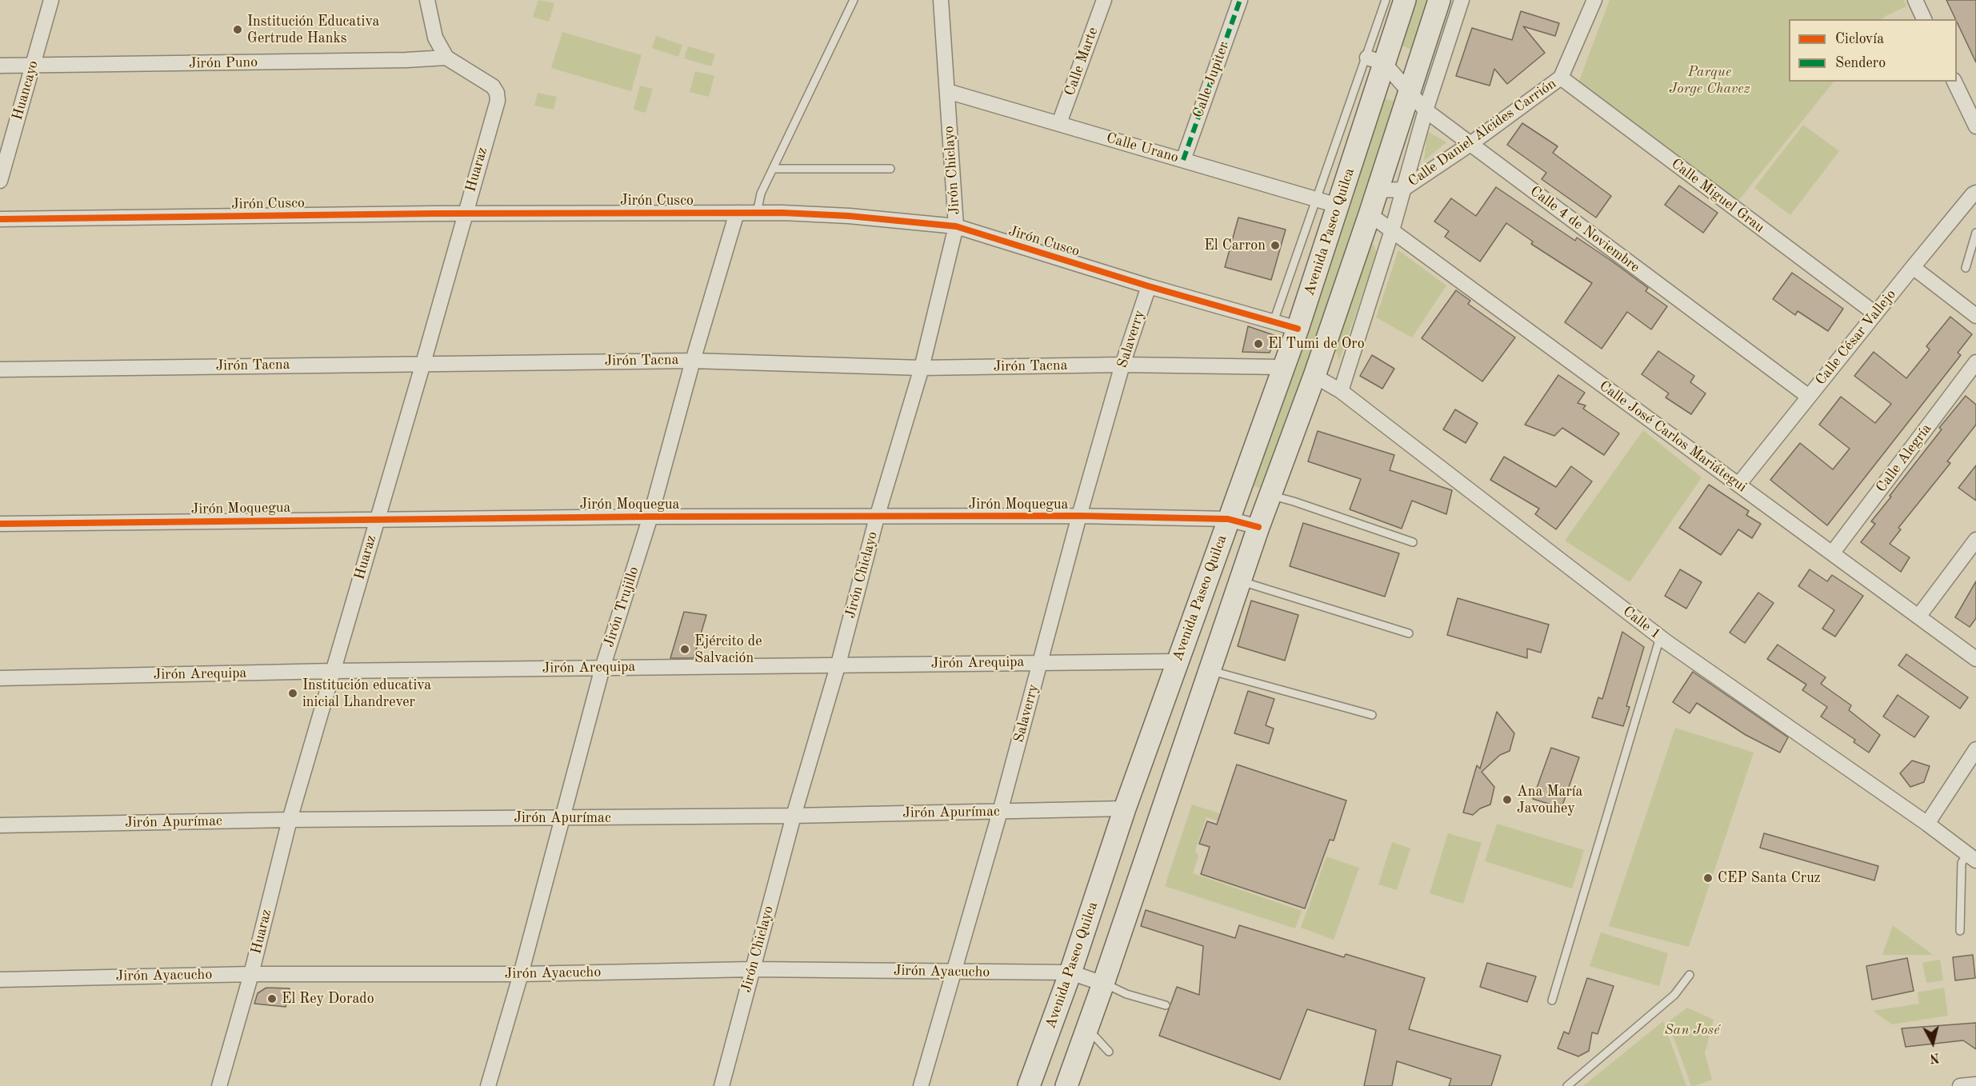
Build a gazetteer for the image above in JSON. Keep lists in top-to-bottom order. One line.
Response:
{"streets":{"main road":["Avenida Paseo Quilca"],"street":["Calle Marte","Jirón Puno","Calle Jupiter","Huancayo","Calle Daniel Alcides Carrión","Calle Urano","Huaraz","Jirón Chiclayo","Calle Miguel Grau","Jirón Cusco","Calle 4 de Noviembre","Calle César Vallejo","Salaverry","Jirón Tacna","Calle José Carlos Mariátegui","Calle Alegría","Jirón Moquegua","Jirón Trujillo","Calle 1","Jirón Arequipa","Jirón Apurímac","Jirón Ayacucho"]},"crossings":[["Calle Marte","Calle Urano"],["Jirón Puno","Huancayo"],["Jirón Puno","Huaraz"],["Calle Jupiter","Calle Urano"],["Calle Daniel Alcides Carrión","Calle Miguel Grau"],["Calle Daniel Alcides Carrión","Calle 4 de Noviembre"],["Calle Urano","Jirón Chiclayo"],["Calle Urano","Avenida Paseo Quilca"],["Huaraz","Jirón Cusco"],["Huaraz","Jirón Tacna"],["Huaraz","Jirón Moquegua"],["Huaraz","Jirón Arequipa"],["Huaraz","Jirón Apurímac"],["Huaraz","Jirón Ayacucho"],["Jirón Chiclayo","Jirón Cusco"],["Jirón Chiclayo","Jirón Tacna"],["Jirón Chiclayo","Jirón Moquegua"],["Jirón Chiclayo","Jirón Arequipa"],["Jirón Chiclayo","Jirón Apurímac"],["Jirón Chiclayo","Jirón Ayacucho"],["Calle Miguel Grau","Calle César Vallejo"],["Jirón Cusco","Avenida Paseo Quilca"],["Jirón Cusco","Salaverry"],["Jirón Cusco","Jirón Trujillo"],["Calle 4 de Noviembre","Avenida Paseo Quilca"],["Calle 4 de Noviembre","Calle César Vallejo"],["Avenida Paseo Quilca","Jirón Tacna"],["Avenida Paseo Quilca","Jirón Moquegua"],["Avenida Paseo Quilca","Jirón Arequipa"],["Avenida Paseo Quilca","Jirón Apurímac"],["Avenida Paseo Quilca","Jirón Ayacucho"],["Calle César Vallejo","Calle José Carlos Mariátegui"],["Salaverry","Jirón Tacna"],["Salaverry","Jirón Moquegua"],["Salaverry","Jirón Arequipa"],["Salaverry","Jirón Apurímac"],["Salaverry","Jirón Ayacucho"],["Jirón Tacna","Jirón Trujillo"],["Calle José Carlos Mariátegui","Calle Alegría"],["Jirón Moquegua","Jirón Trujillo"],["Jirón Trujillo","Jirón Arequipa"],["Jirón Trujillo","Jirón Apurímac"],["Jirón Trujillo","Jirón Ayacucho"]],"parks":["Parque Jorge Chavez","San José"],"places":["Institución Educativa Gertrude Hanks","El Carron","El Tumi de Oro","Ejército de Salvación","Institución educativa inicial Lhandrever","Ana María Javouhey","CEP Santa Cruz","El Rey Dorado"],"legend":["Ciclovía","Sendero"],"north":"bottom"}
